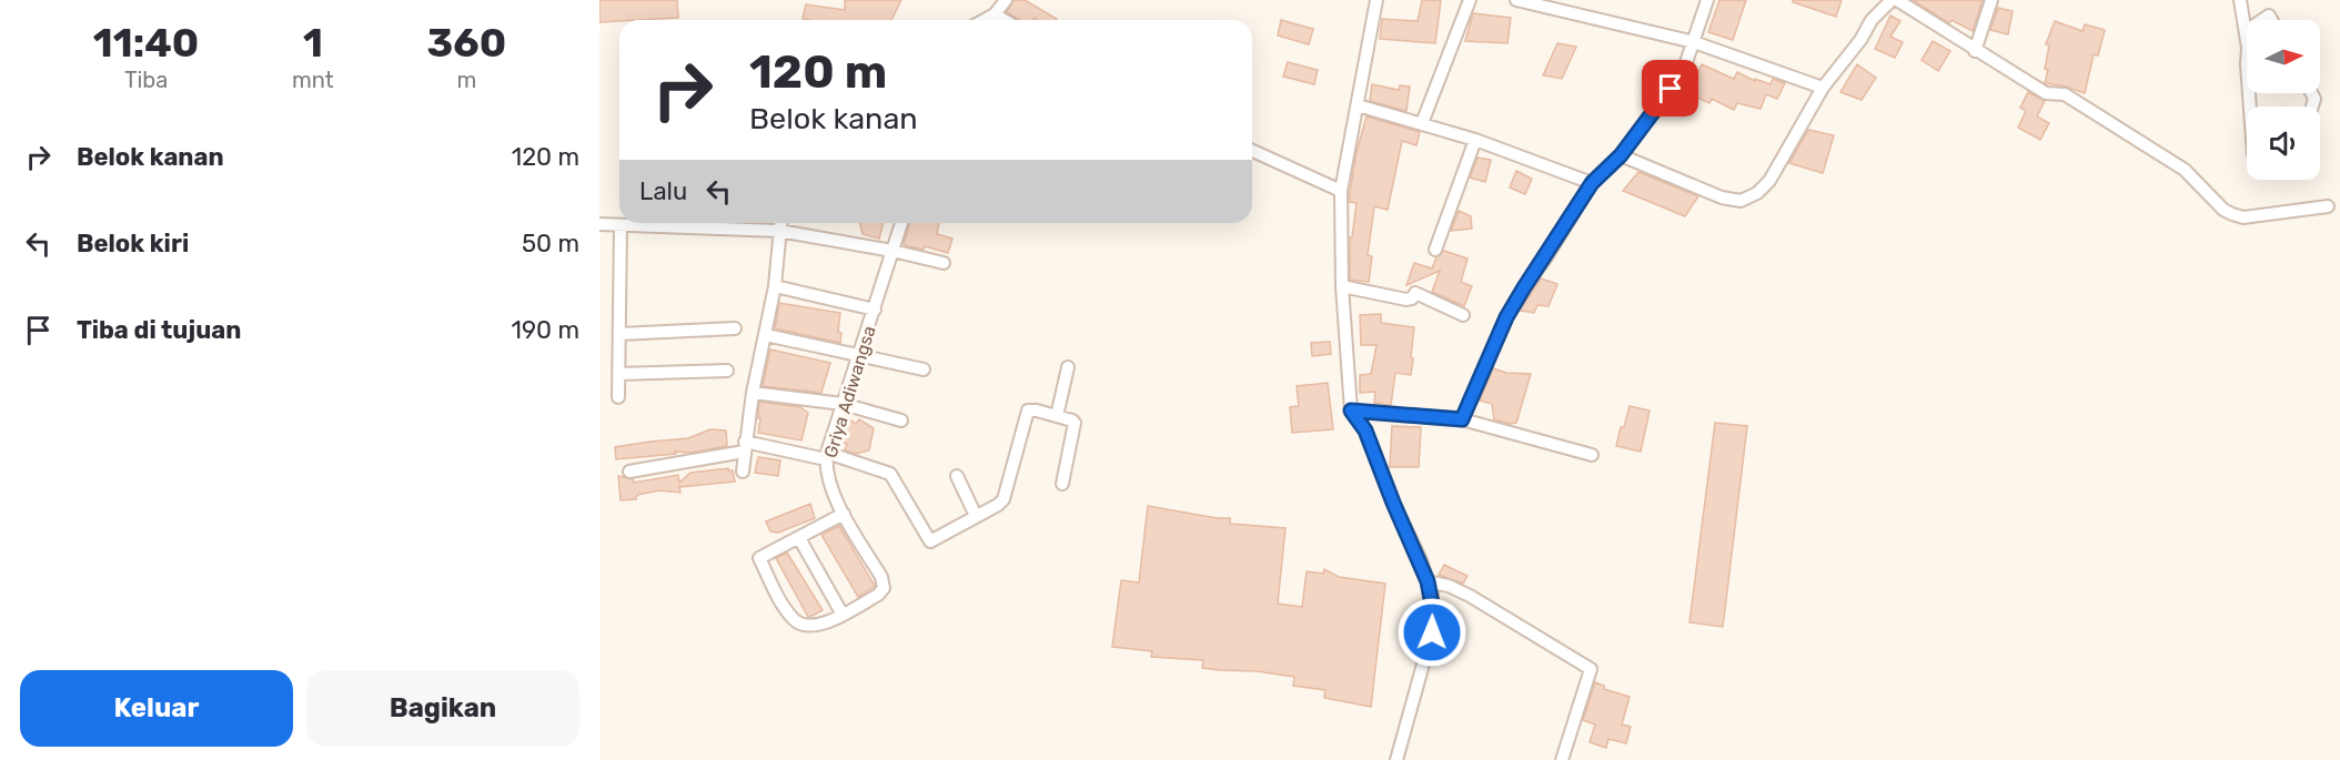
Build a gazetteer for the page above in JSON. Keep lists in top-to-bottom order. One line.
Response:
{"streets":{"street":["Griya Adiwangsa"]},"north":"right","page":{"eta":["11:40","Tiba","1","mnt","360","m"],"turn":["120 m","Belok kanan"],"list":[{"name":"Belok kanan","value":"120 m"},{"name":"Belok kiri","value":"50 m"},{"name":"Tiba di tujuan","value":"190 m"}],"then":"Lalu","buttons":["Keluar","Bagikan"]}}
